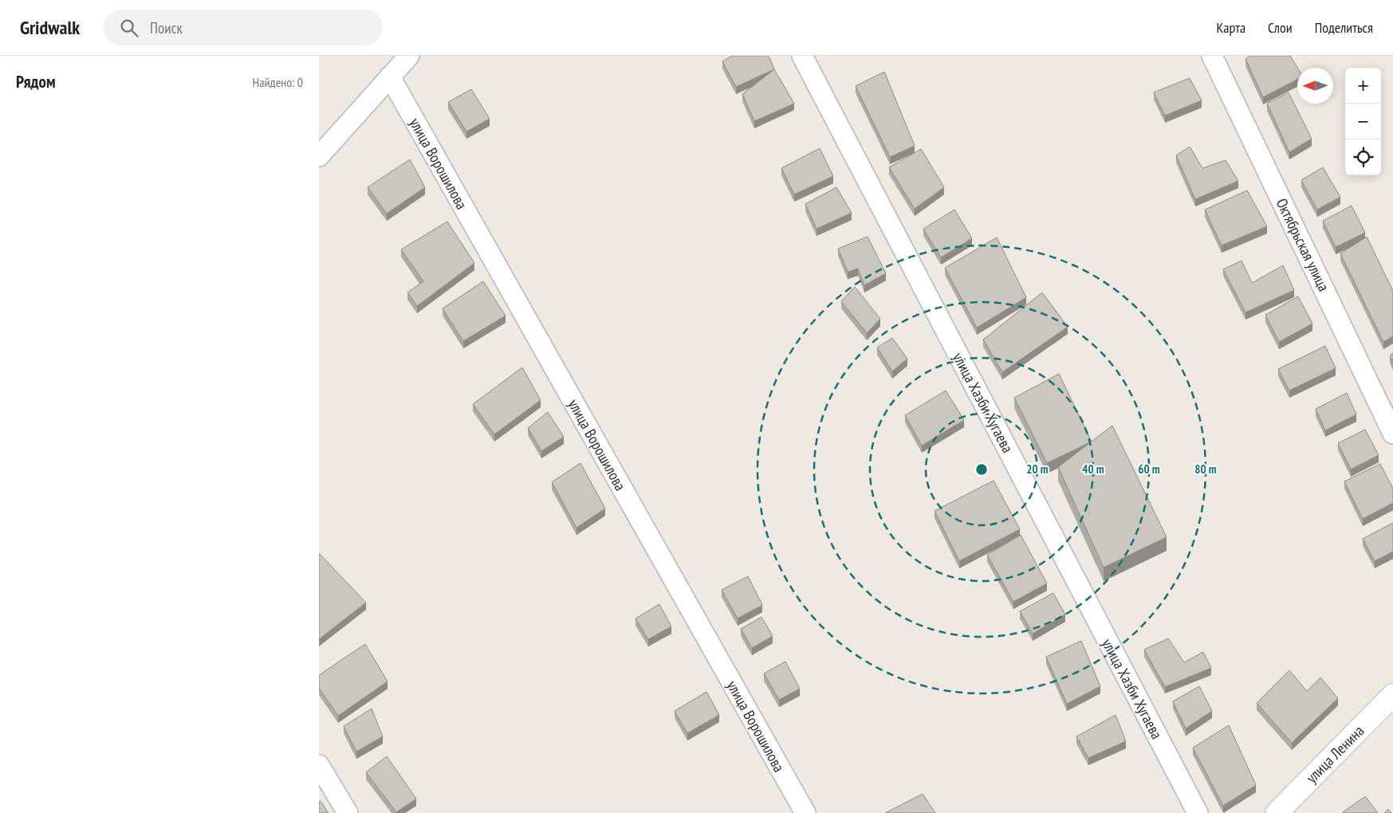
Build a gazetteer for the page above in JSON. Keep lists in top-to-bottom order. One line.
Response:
{"streets":{"street":["улица Ворошилова","Октябрьская улица","улица Хазби Хугаева","улица Ленина"]},"north":"left","page":{"header":"Gridwalk","search":"Поиск","nav":["Карта","Слои","Поделиться"],"heading":["Рядом","Найдено: 0"],"map_buttons":["+","−"]},"rings":["20 m","40 m","60 m","80 m"]}
